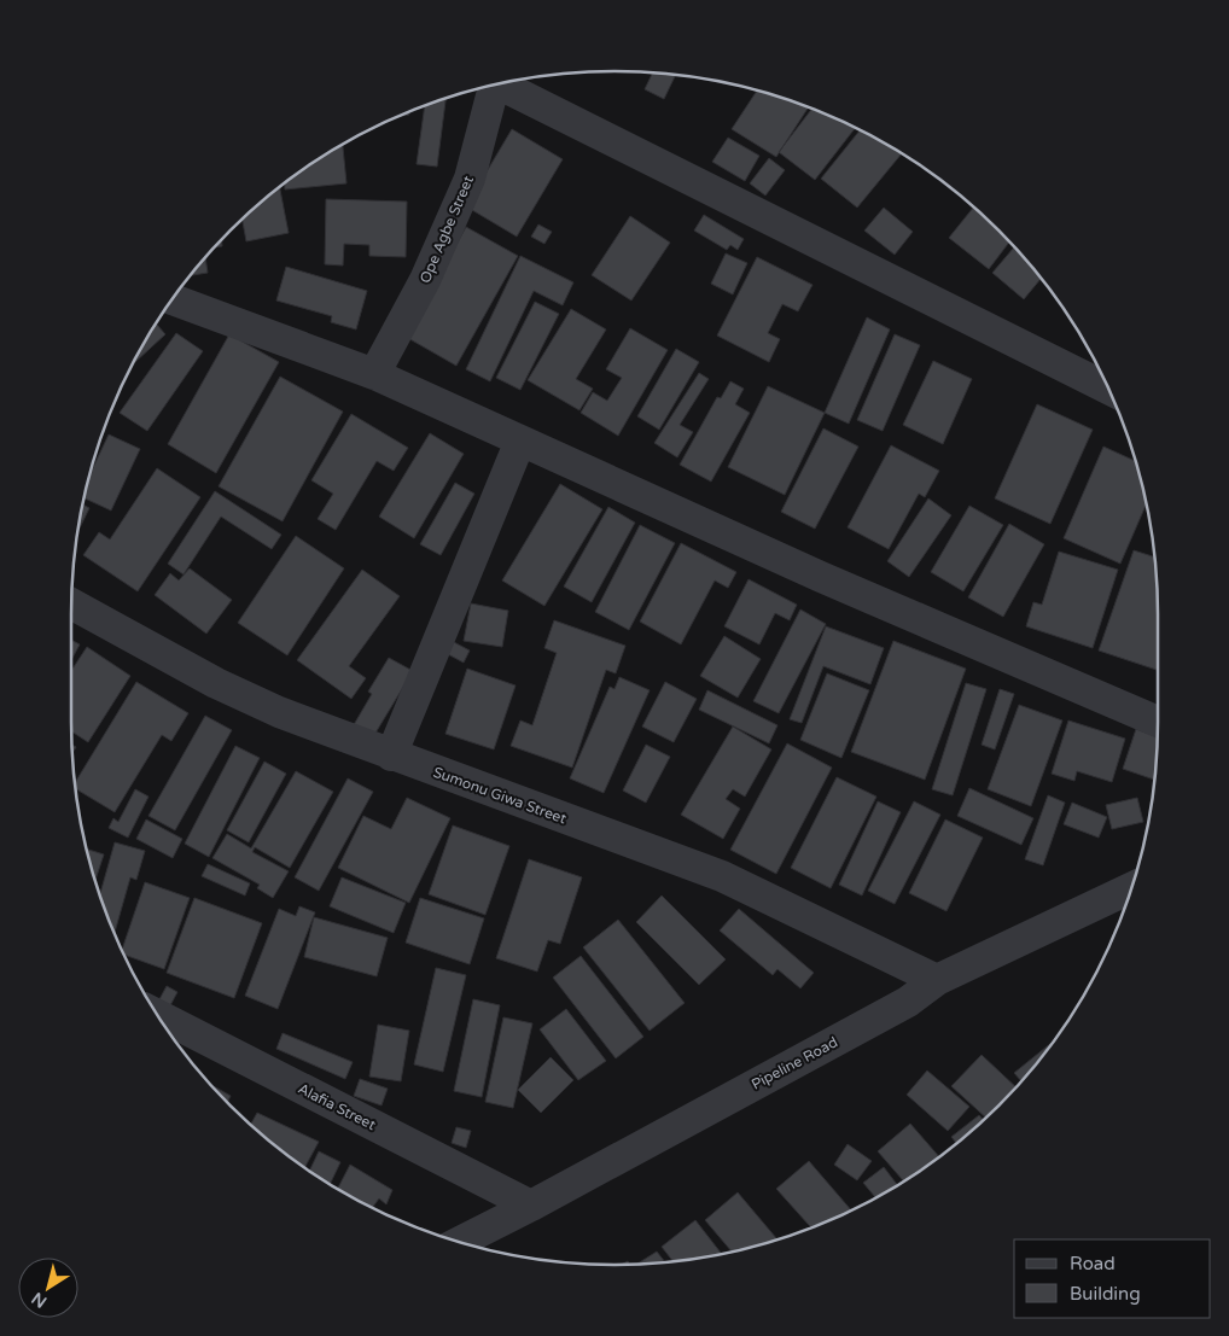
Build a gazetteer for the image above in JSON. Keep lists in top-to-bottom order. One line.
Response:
{"streets":{"street":["Ope Agbe Street","Sumonu Giwa Street","Pipeline Road","Alafia Street"]},"crossings":[["Sumonu Giwa Street","Pipeline Road"],["Pipeline Road","Alafia Street"]],"legend":["Road","Building"],"north":"bottom left"}
